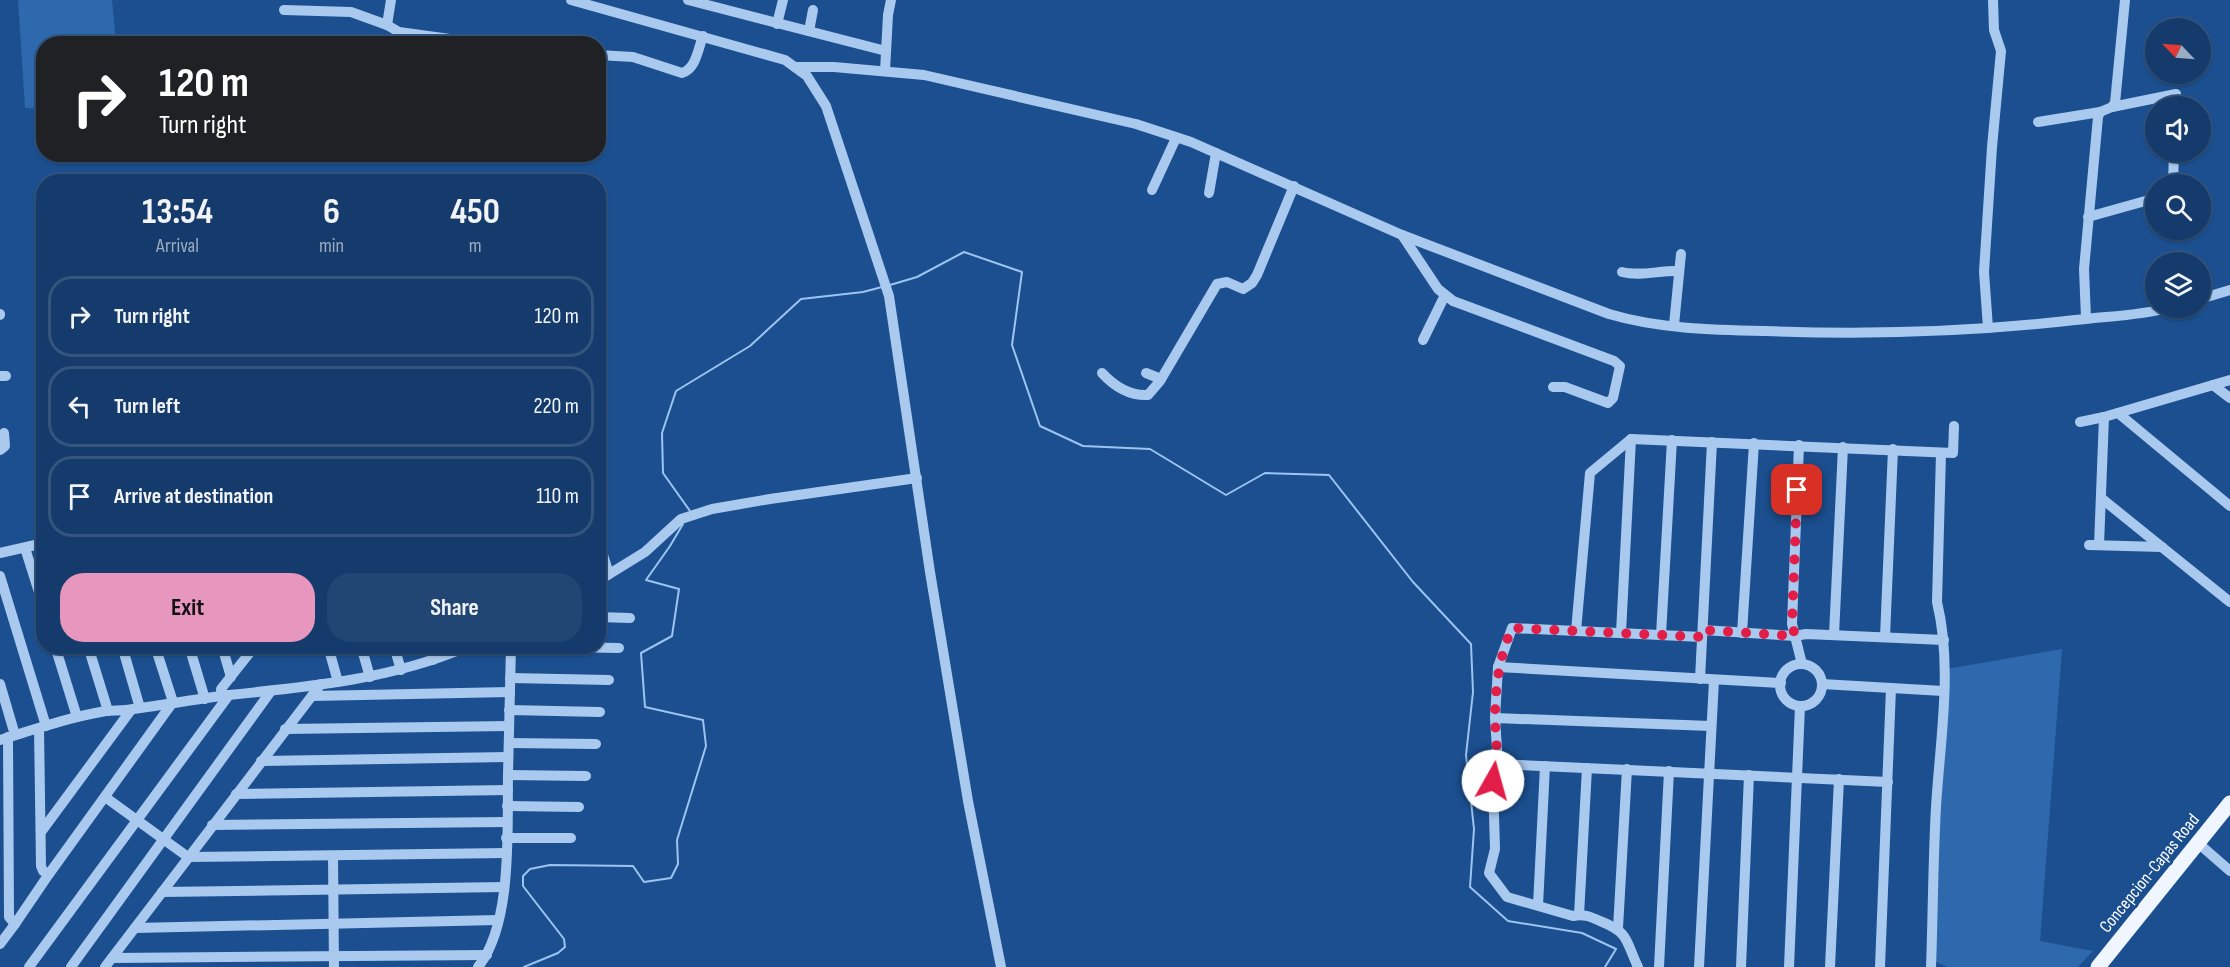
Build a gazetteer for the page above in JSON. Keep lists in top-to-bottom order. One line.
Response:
{"streets":{"main road":["Concepcion-Capas Road"]},"north":"top left","page":{"turn":["120 m","Turn right"],"eta":["13:54","Arrival","6","min","450","m"],"list":[{"name":"Turn right","value":"120 m"},{"name":"Turn left","value":"220 m"},{"name":"Arrive at destination","value":"110 m"}],"buttons":["Exit","Share"]}}
